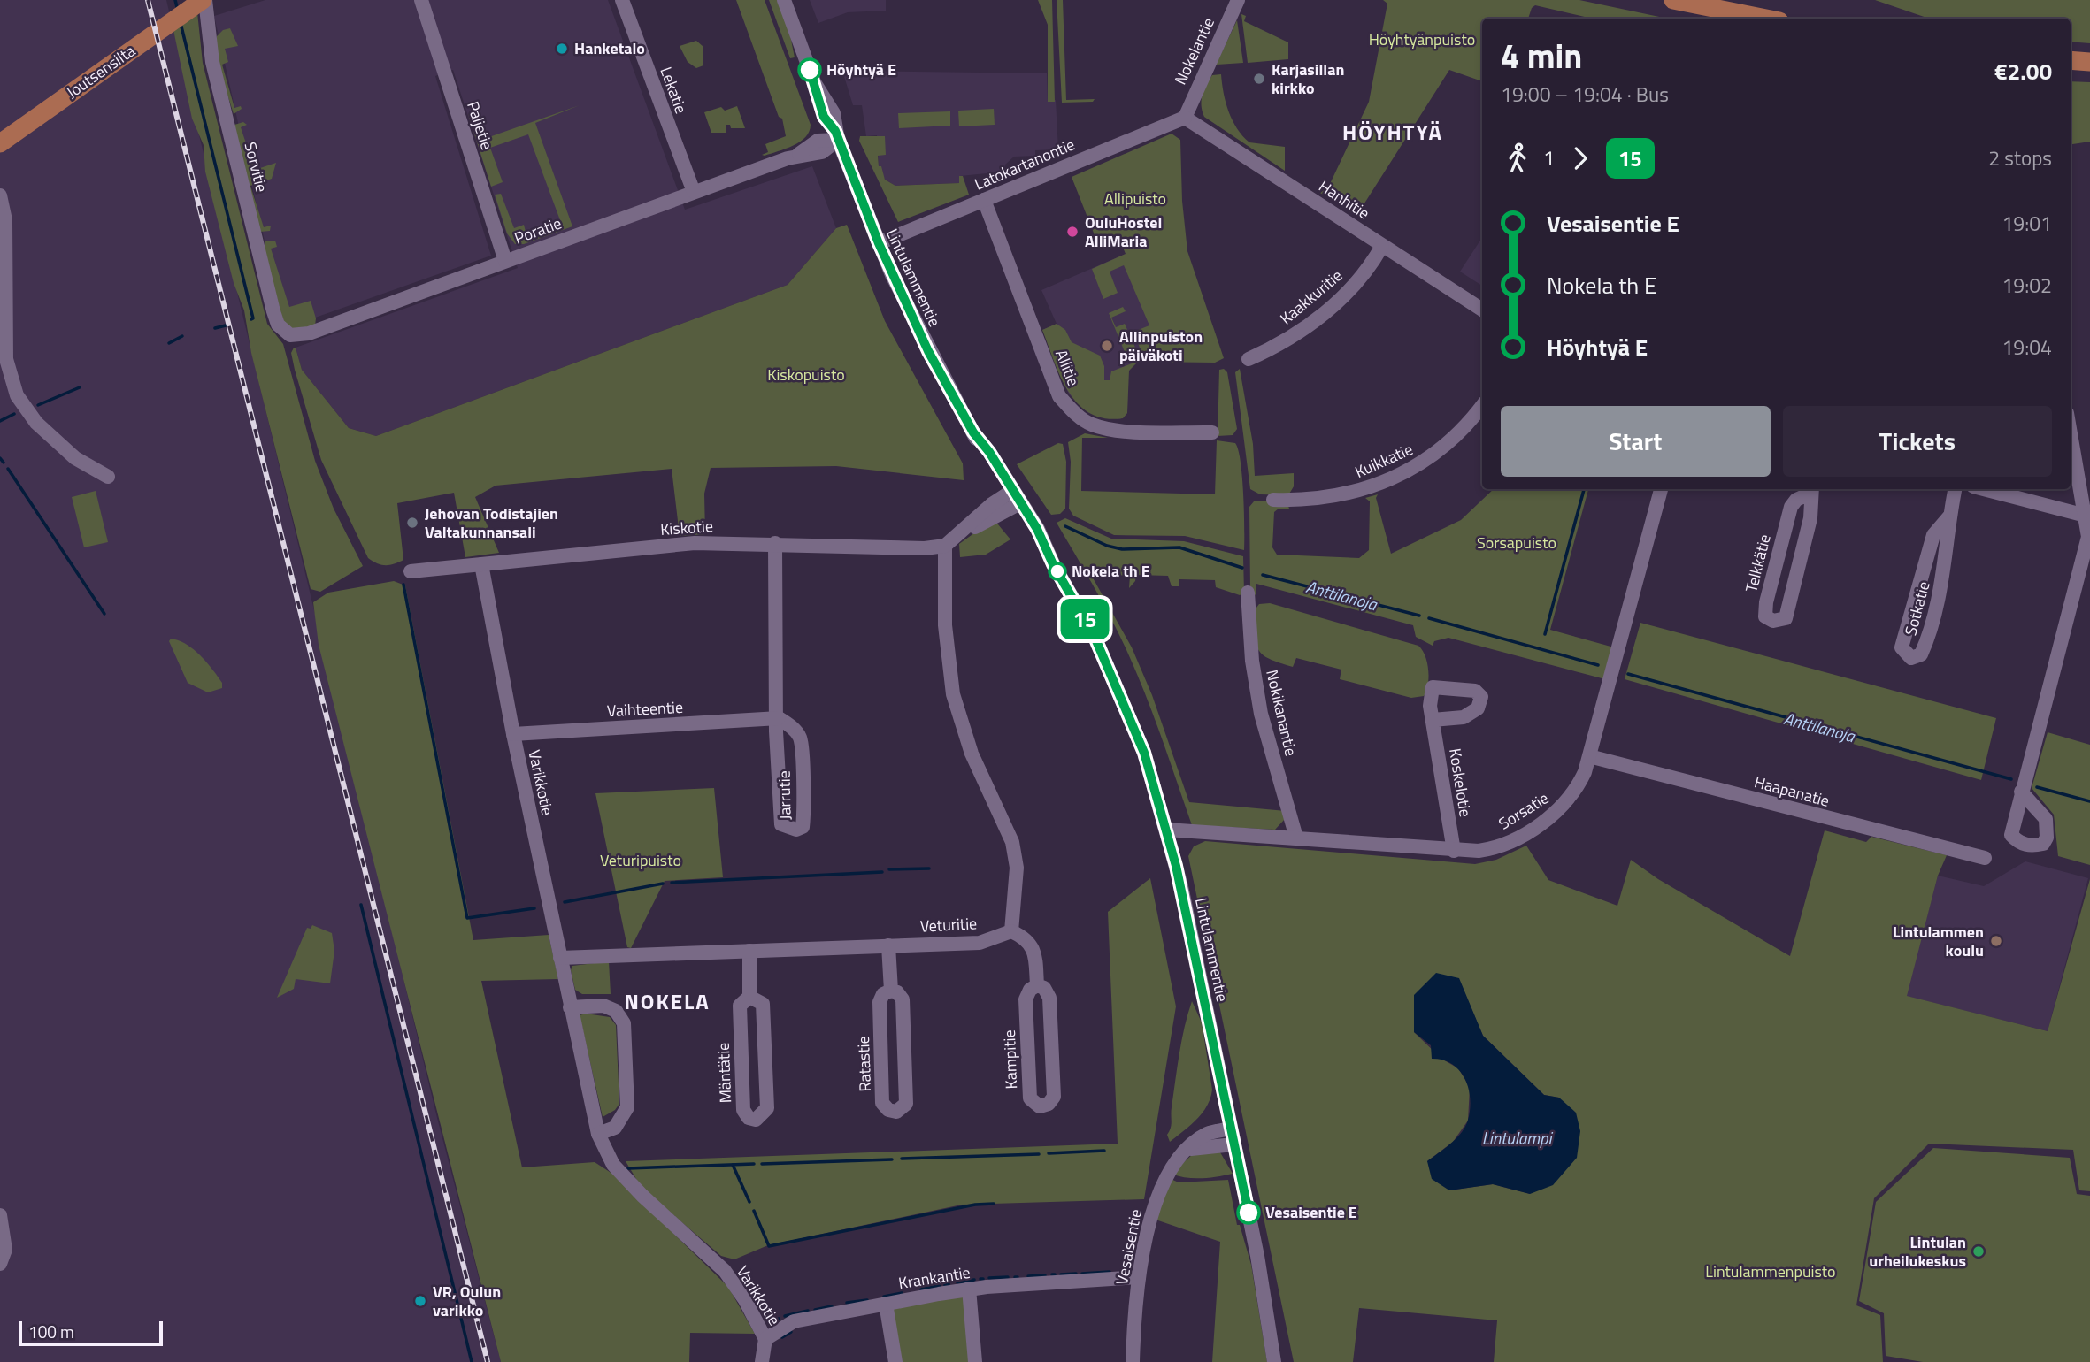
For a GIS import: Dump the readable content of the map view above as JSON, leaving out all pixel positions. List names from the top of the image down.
{
  "streets": {
    "main road": ["Joutsensilta"],
    "street": [
      "Nokelantie",
      "Lekatie",
      "Paljetie",
      "Latokartanontie",
      "Sorvitie",
      "Hanhitie",
      "Poratie",
      "Lintulammentie",
      "Kaakkuritie",
      "Allitie",
      "Kuikkatie",
      "Kiskotie",
      "Telkkätie",
      "Sotkatie",
      "Vaihteentie",
      "Nokikanantie",
      "Varikkotie",
      "Koskelotie",
      "Haapanatie",
      "Jarrutie",
      "Sorsatie",
      "Veturitie",
      "Kampitie",
      "Ratastie",
      "Mäntätie",
      "Vesaisentie",
      "Krankantie"
    ]
  },
  "crossings": [
    ["Nokelantie", "Latokartanontie"],
    ["Nokelantie", "Hanhitie"],
    ["Joutsensilta", "Sorvitie"],
    ["Lekatie", "Poratie"],
    ["Paljetie", "Poratie"],
    ["Latokartanontie", "Hanhitie"],
    ["Latokartanontie", "Lintulammentie"],
    ["Latokartanontie", "Allitie"],
    ["Sorvitie", "Poratie"],
    ["Hanhitie", "Kaakkuritie"],
    ["Poratie", "Lintulammentie"],
    ["Lintulammentie", "Sorsatie"],
    ["Lintulammentie", "Vesaisentie"],
    ["Kiskotie", "Varikkotie"],
    ["Kiskotie", "Jarrutie"],
    ["Vaihteentie", "Varikkotie"],
    ["Vaihteentie", "Jarrutie"],
    ["Nokikanantie", "Sorsatie"],
    ["Varikkotie", "Veturitie"],
    ["Varikkotie", "Krankantie"],
    ["Koskelotie", "Sorsatie"],
    ["Haapanatie", "Sorsatie"],
    ["Veturitie", "Kampitie"],
    ["Veturitie", "Ratastie"],
    ["Veturitie", "Mäntätie"],
    ["Vesaisentie", "Krankantie"]
  ],
  "districts": ["HÖYHTYÄ", "NOKELA"],
  "water": ["Anttilanoja", "Lintulampi"],
  "parks": [
    "Höyhtyänpuisto",
    "Allipuisto",
    "Kiskopuisto",
    "Sorsapuisto",
    "Veturipuisto",
    "Lintulammenpuisto"
  ],
  "places": [
    "Hanketalo",
    "Höyhtyä E",
    "Karjasillan kirkko",
    "OuluHostel AlliMaria",
    "Allinpuiston päiväkoti",
    "Jehovan Todistajien Valtakunnansali",
    "Nokela th E",
    "Lintulammen koulu",
    "Vesaisentie E",
    "Lintulan urheilukeskus",
    "VR, Oulun varikko"
  ],
  "lines": ["bus line 15"],
  "scale_bar": "100 m",
  "page": {
    "on_map": "15",
    "heading": ["4 min", "19:00 – 19:04 · Bus", "€2.00"],
    "legs": ["1", "15", "2 stops"],
    "list": [
      {
        "name": "Vesaisentie E",
        "value": "19:01"
      },
      {
        "name": "Nokela th E",
        "value": "19:02"
      },
      {
        "name": "Höyhtyä E",
        "value": "19:04"
      }
    ],
    "buttons": ["Start", "Tickets"],
    "scale": "100 m"
  }
}
